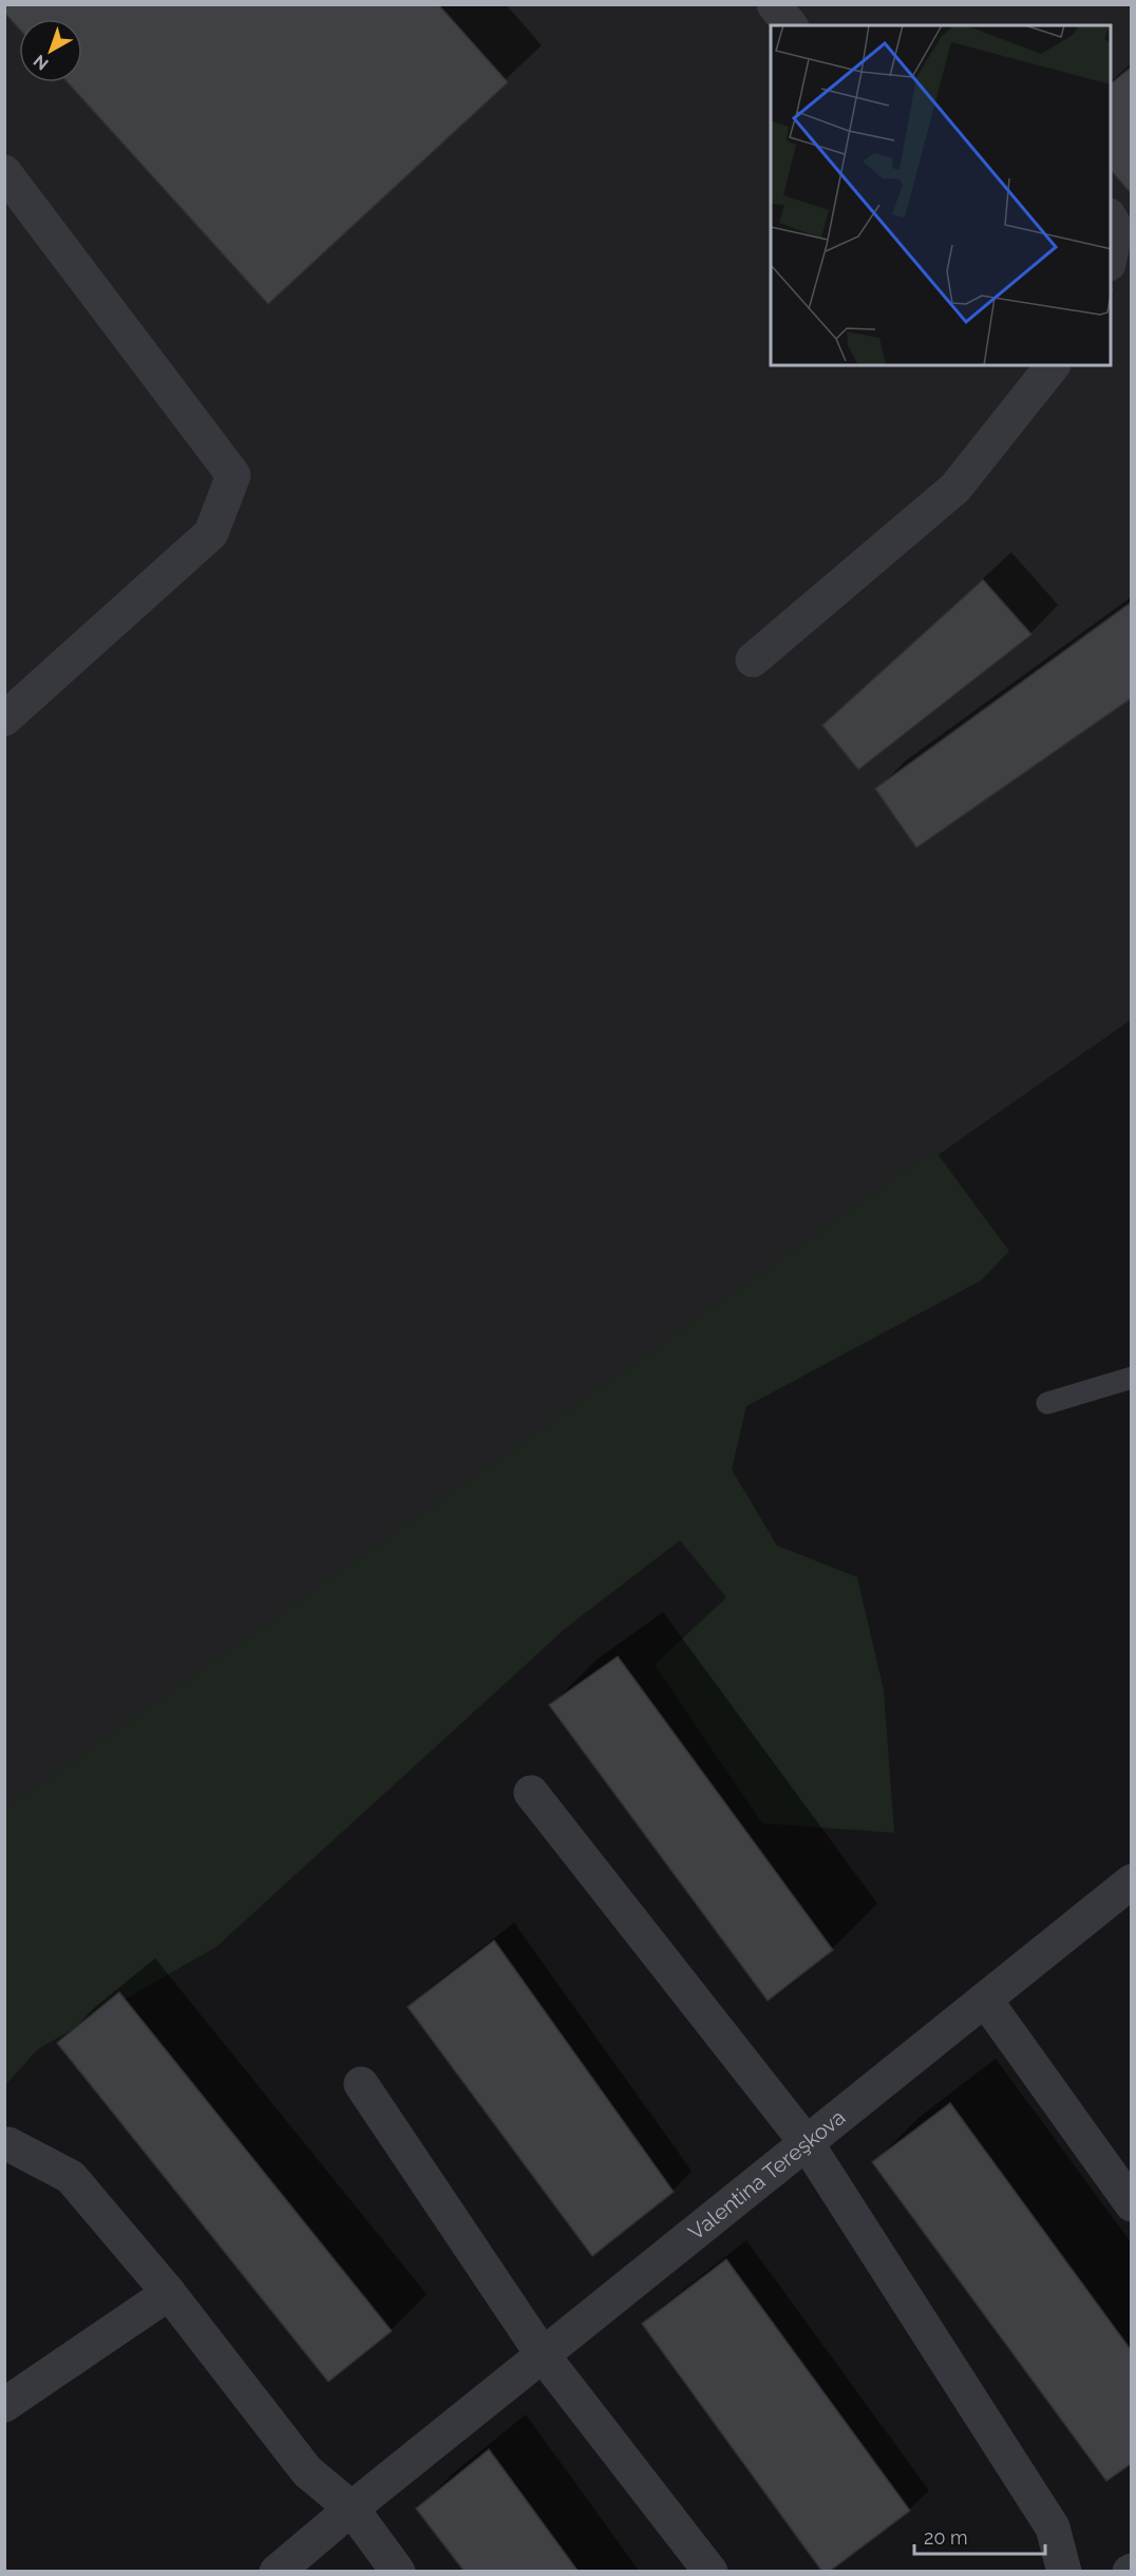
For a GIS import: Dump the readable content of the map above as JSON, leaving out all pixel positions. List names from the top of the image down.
{
  "streets": {
    "street": ["Valentina Tereşkova"]
  },
  "scale_bar": "20 m",
  "north": "bottom left"
}
